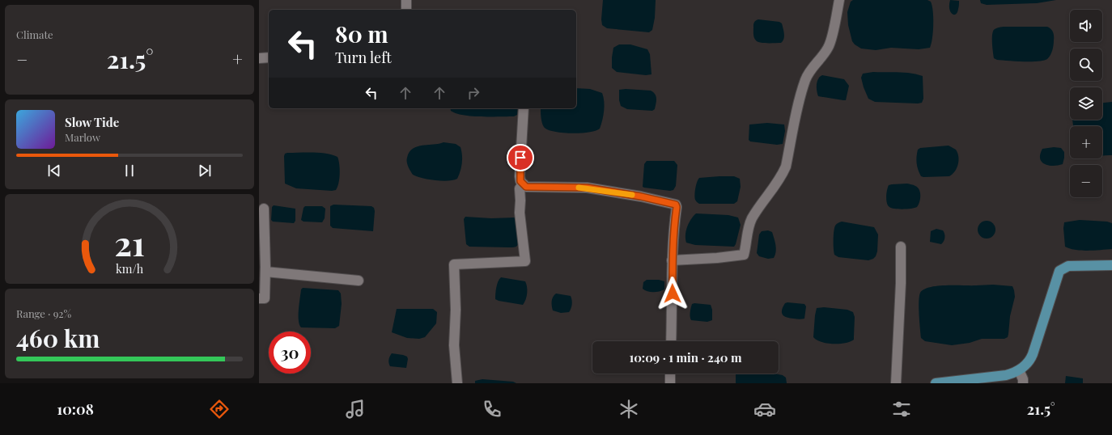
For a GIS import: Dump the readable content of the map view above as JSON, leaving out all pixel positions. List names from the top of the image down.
{
  "page": {
    "tile": [
      "Climate",
      ["Range · 92%", "460 km"]
    ],
    "map_buttons": ["+", "−"],
    "turn": ["80 m", "Turn left"],
    "heat": ["−", "21.5°", "+"],
    "song": ["Slow Tide", "Marlow"],
    "limit": "30",
    "trip": "10:09 · 1 min · 240 m",
    "tabs": ["10:08", "21.5°"],
    "gauge": ["21", "km/h"]
  }
}
